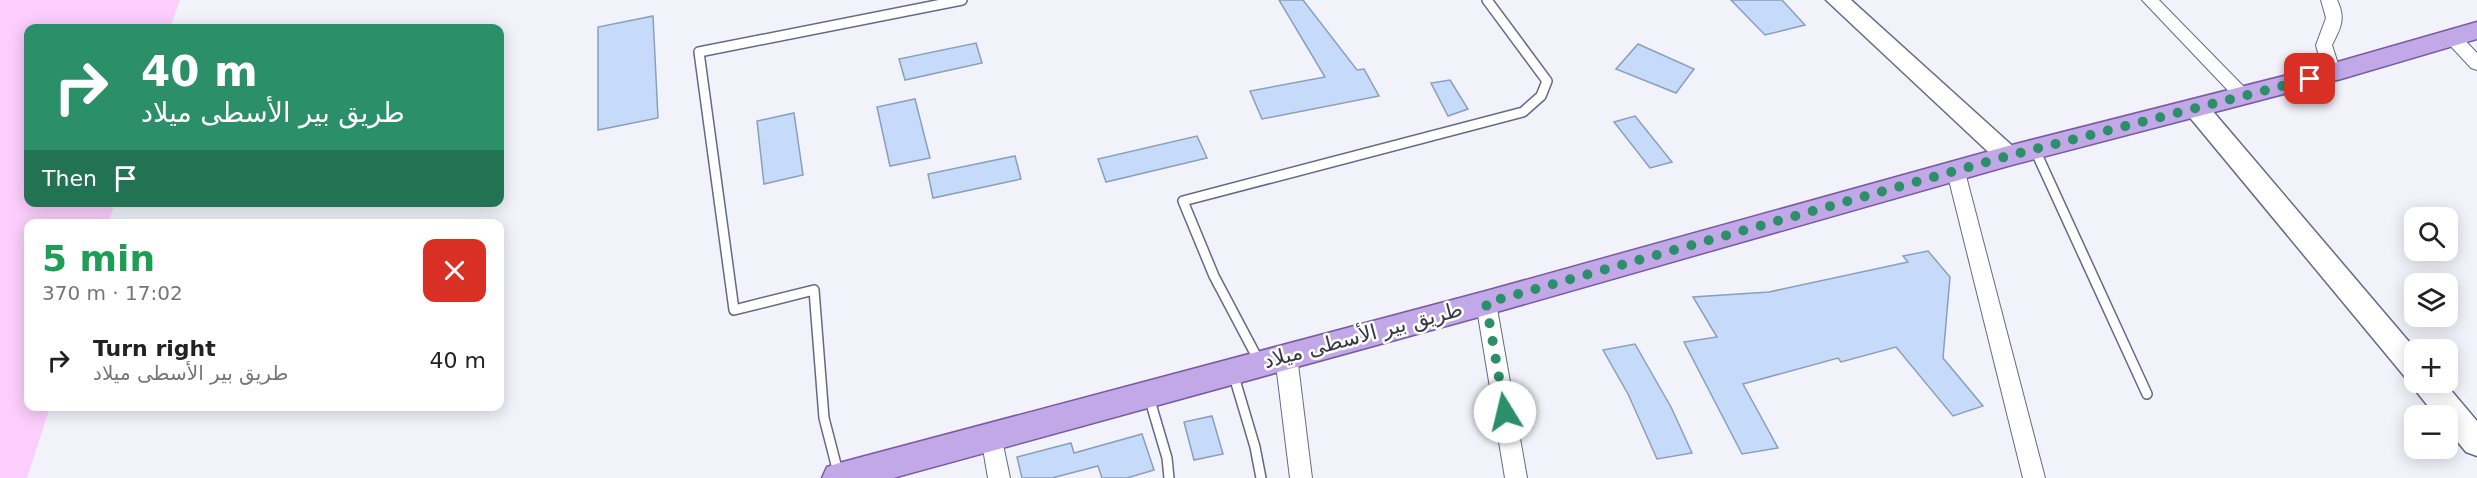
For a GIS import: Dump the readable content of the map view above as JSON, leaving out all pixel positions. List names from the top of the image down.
{
  "streets": {
    "main road": ["طريق بير الأسطى ميلاد"]
  },
  "page": {
    "turn": ["40 m", "طريق بير الأسطى ميلاد"],
    "then": "Then",
    "map_buttons": ["+", "−"],
    "heading": ["5 min", "370 m · 17:02"],
    "list": [
      {
        "name": "Turn right",
        "note": "طريق بير الأسطى ميلاد",
        "value": "40 m"
      }
    ]
  }
}
